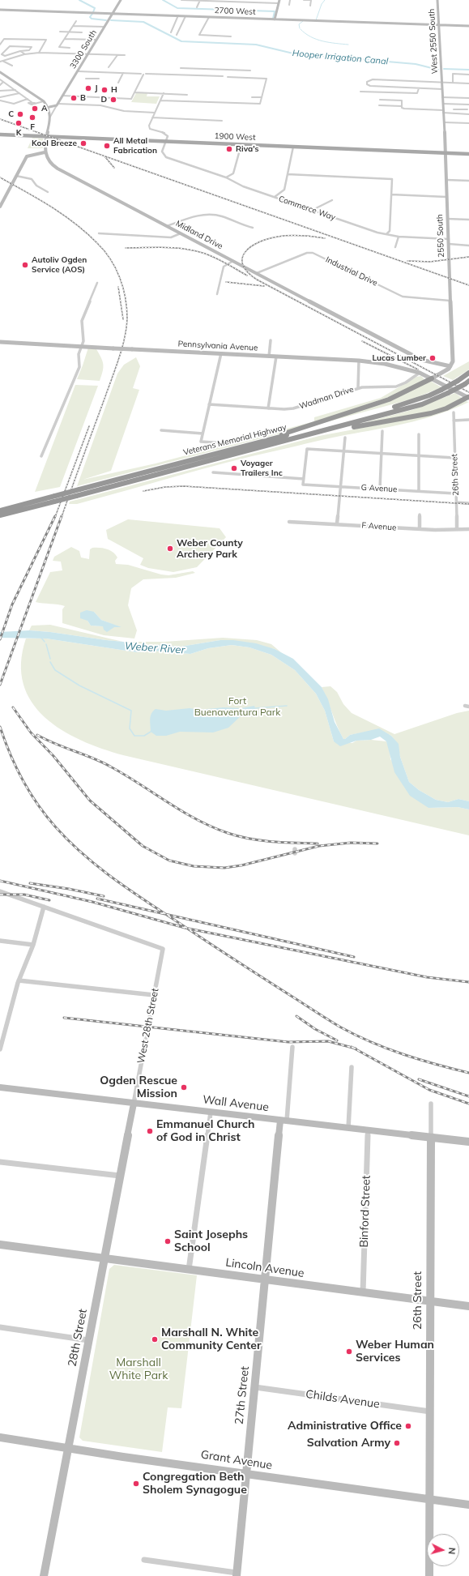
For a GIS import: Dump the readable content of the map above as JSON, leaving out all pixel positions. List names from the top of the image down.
{
  "streets": {
    "highway": ["Veterans Memorial Highway"],
    "main road": ["1900 West"],
    "street": [
      "2700 West",
      "West 2550 South",
      "3300 South",
      "Commerce Way",
      "Midland Drive",
      "2550 South",
      "Industrial Drive",
      "Pennsylvania Avenue",
      "Wadman Drive",
      "26th Street",
      "G Avenue",
      "F Avenue",
      "West 28th Street",
      "Wall Avenue",
      "Binford Street",
      "Lincoln Avenue",
      "28th Street",
      "27th Street",
      "Childs Avenue",
      "Grant Avenue"
    ]
  },
  "crossings": [
    ["2700 West", "West 2550 South"],
    ["2700 West", "3300 South"],
    ["West 2550 South", "2550 South"],
    ["1900 West", "Commerce Way"],
    ["1900 West", "2550 South"],
    ["Commerce Way", "2550 South"],
    ["Midland Drive", "2550 South"],
    ["Midland Drive", "Industrial Drive"],
    ["2550 South", "Industrial Drive"],
    ["Pennsylvania Avenue", "Wadman Drive"],
    ["26th Street", "G Avenue"],
    ["26th Street", "F Avenue"],
    ["26th Street", "Wall Avenue"],
    ["26th Street", "Lincoln Avenue"],
    ["26th Street", "Childs Avenue"],
    ["26th Street", "Grant Avenue"],
    ["West 28th Street", "Wall Avenue"],
    ["West 28th Street", "28th Street"],
    ["Wall Avenue", "Binford Street"],
    ["Wall Avenue", "28th Street"],
    ["Wall Avenue", "27th Street"],
    ["Binford Street", "Lincoln Avenue"],
    ["Lincoln Avenue", "28th Street"],
    ["Lincoln Avenue", "27th Street"],
    ["28th Street", "Grant Avenue"],
    ["27th Street", "Childs Avenue"],
    ["27th Street", "Grant Avenue"]
  ],
  "water": ["Hooper Irrigation Canal", "Weber River"],
  "parks": ["Fort Buenaventura Park", "Marshall White Park"],
  "places": [
    "J",
    "H",
    "B",
    "D",
    "A",
    "C",
    "F",
    "K",
    "Kool Breeze",
    "All Metal Fabrication",
    "Riva's",
    "Autoliv Ogden Service (AOS)",
    "Lucas Lumber",
    "Voyager Trailers Inc",
    "Weber County Archery Park",
    "Ogden Rescue Mission",
    "Emmanuel Church of God in Christ",
    "Saint Josephs School",
    "Marshall N. White Community Center",
    "Weber Human Services",
    "Administrative Office",
    "Salvation Army",
    "Congregation Beth Sholem Synagogue"
  ],
  "north": "right"
}
